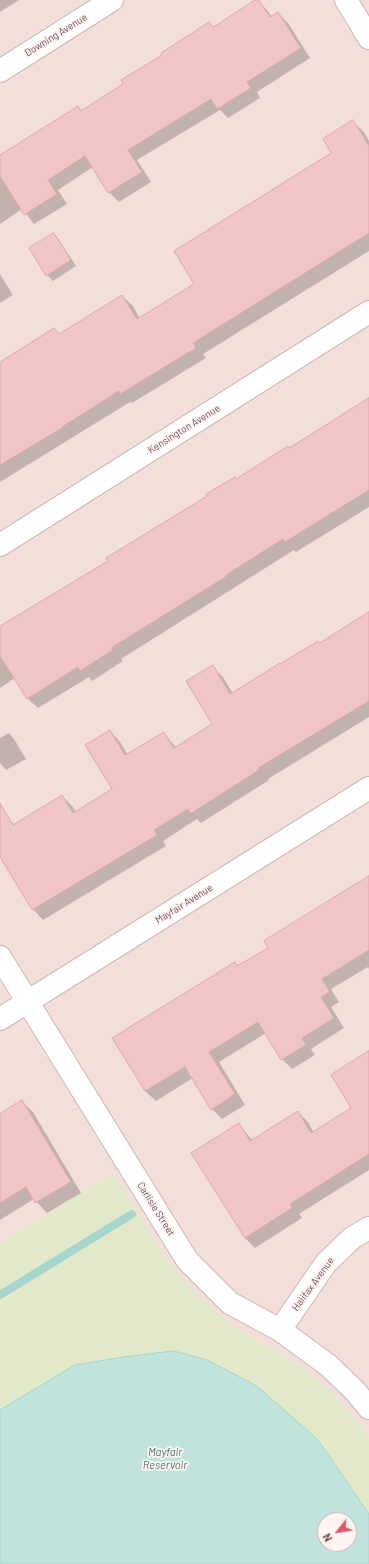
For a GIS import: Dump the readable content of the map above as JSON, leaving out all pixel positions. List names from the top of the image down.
{
  "streets": {
    "street": [
      "Downing Avenue",
      "Kensington Avenue",
      "Mayfair Avenue",
      "Carlisle Street",
      "Halifax Avenue"
    ]
  },
  "crossings": [
    ["Mayfair Avenue", "Carlisle Street"],
    ["Carlisle Street", "Halifax Avenue"]
  ],
  "water": ["Mayfair Reservoir"],
  "north": "bottom left"
}
